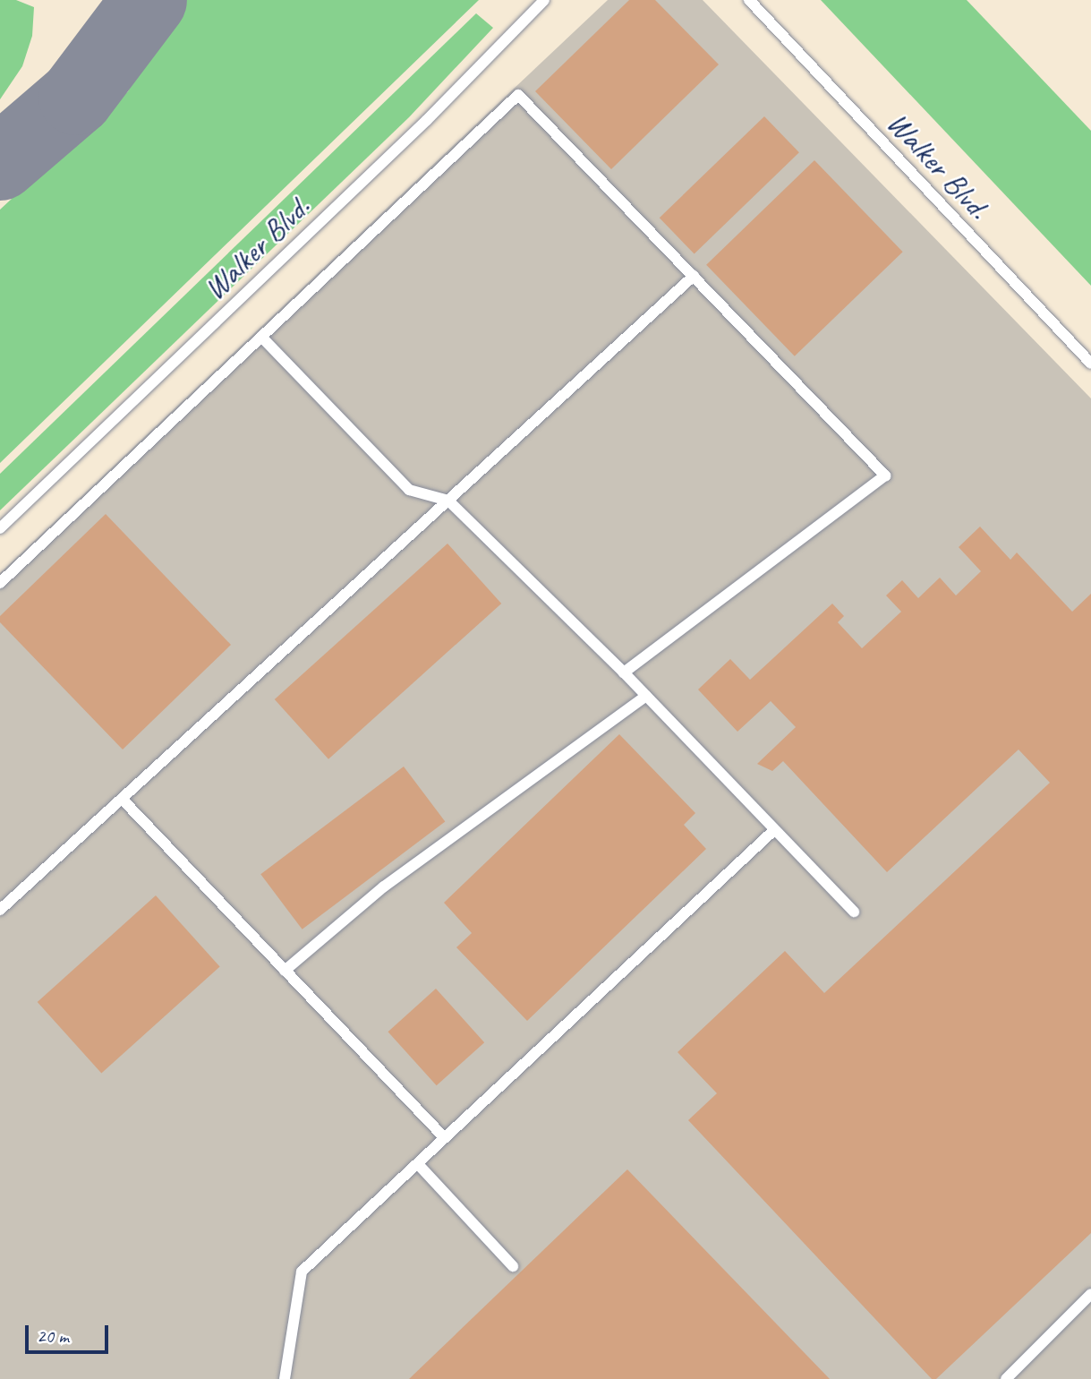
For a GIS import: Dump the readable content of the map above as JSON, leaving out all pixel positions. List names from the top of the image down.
{
  "streets": {
    "lane": ["Walker Blvd."]
  },
  "scale_bar": "20 m"
}
